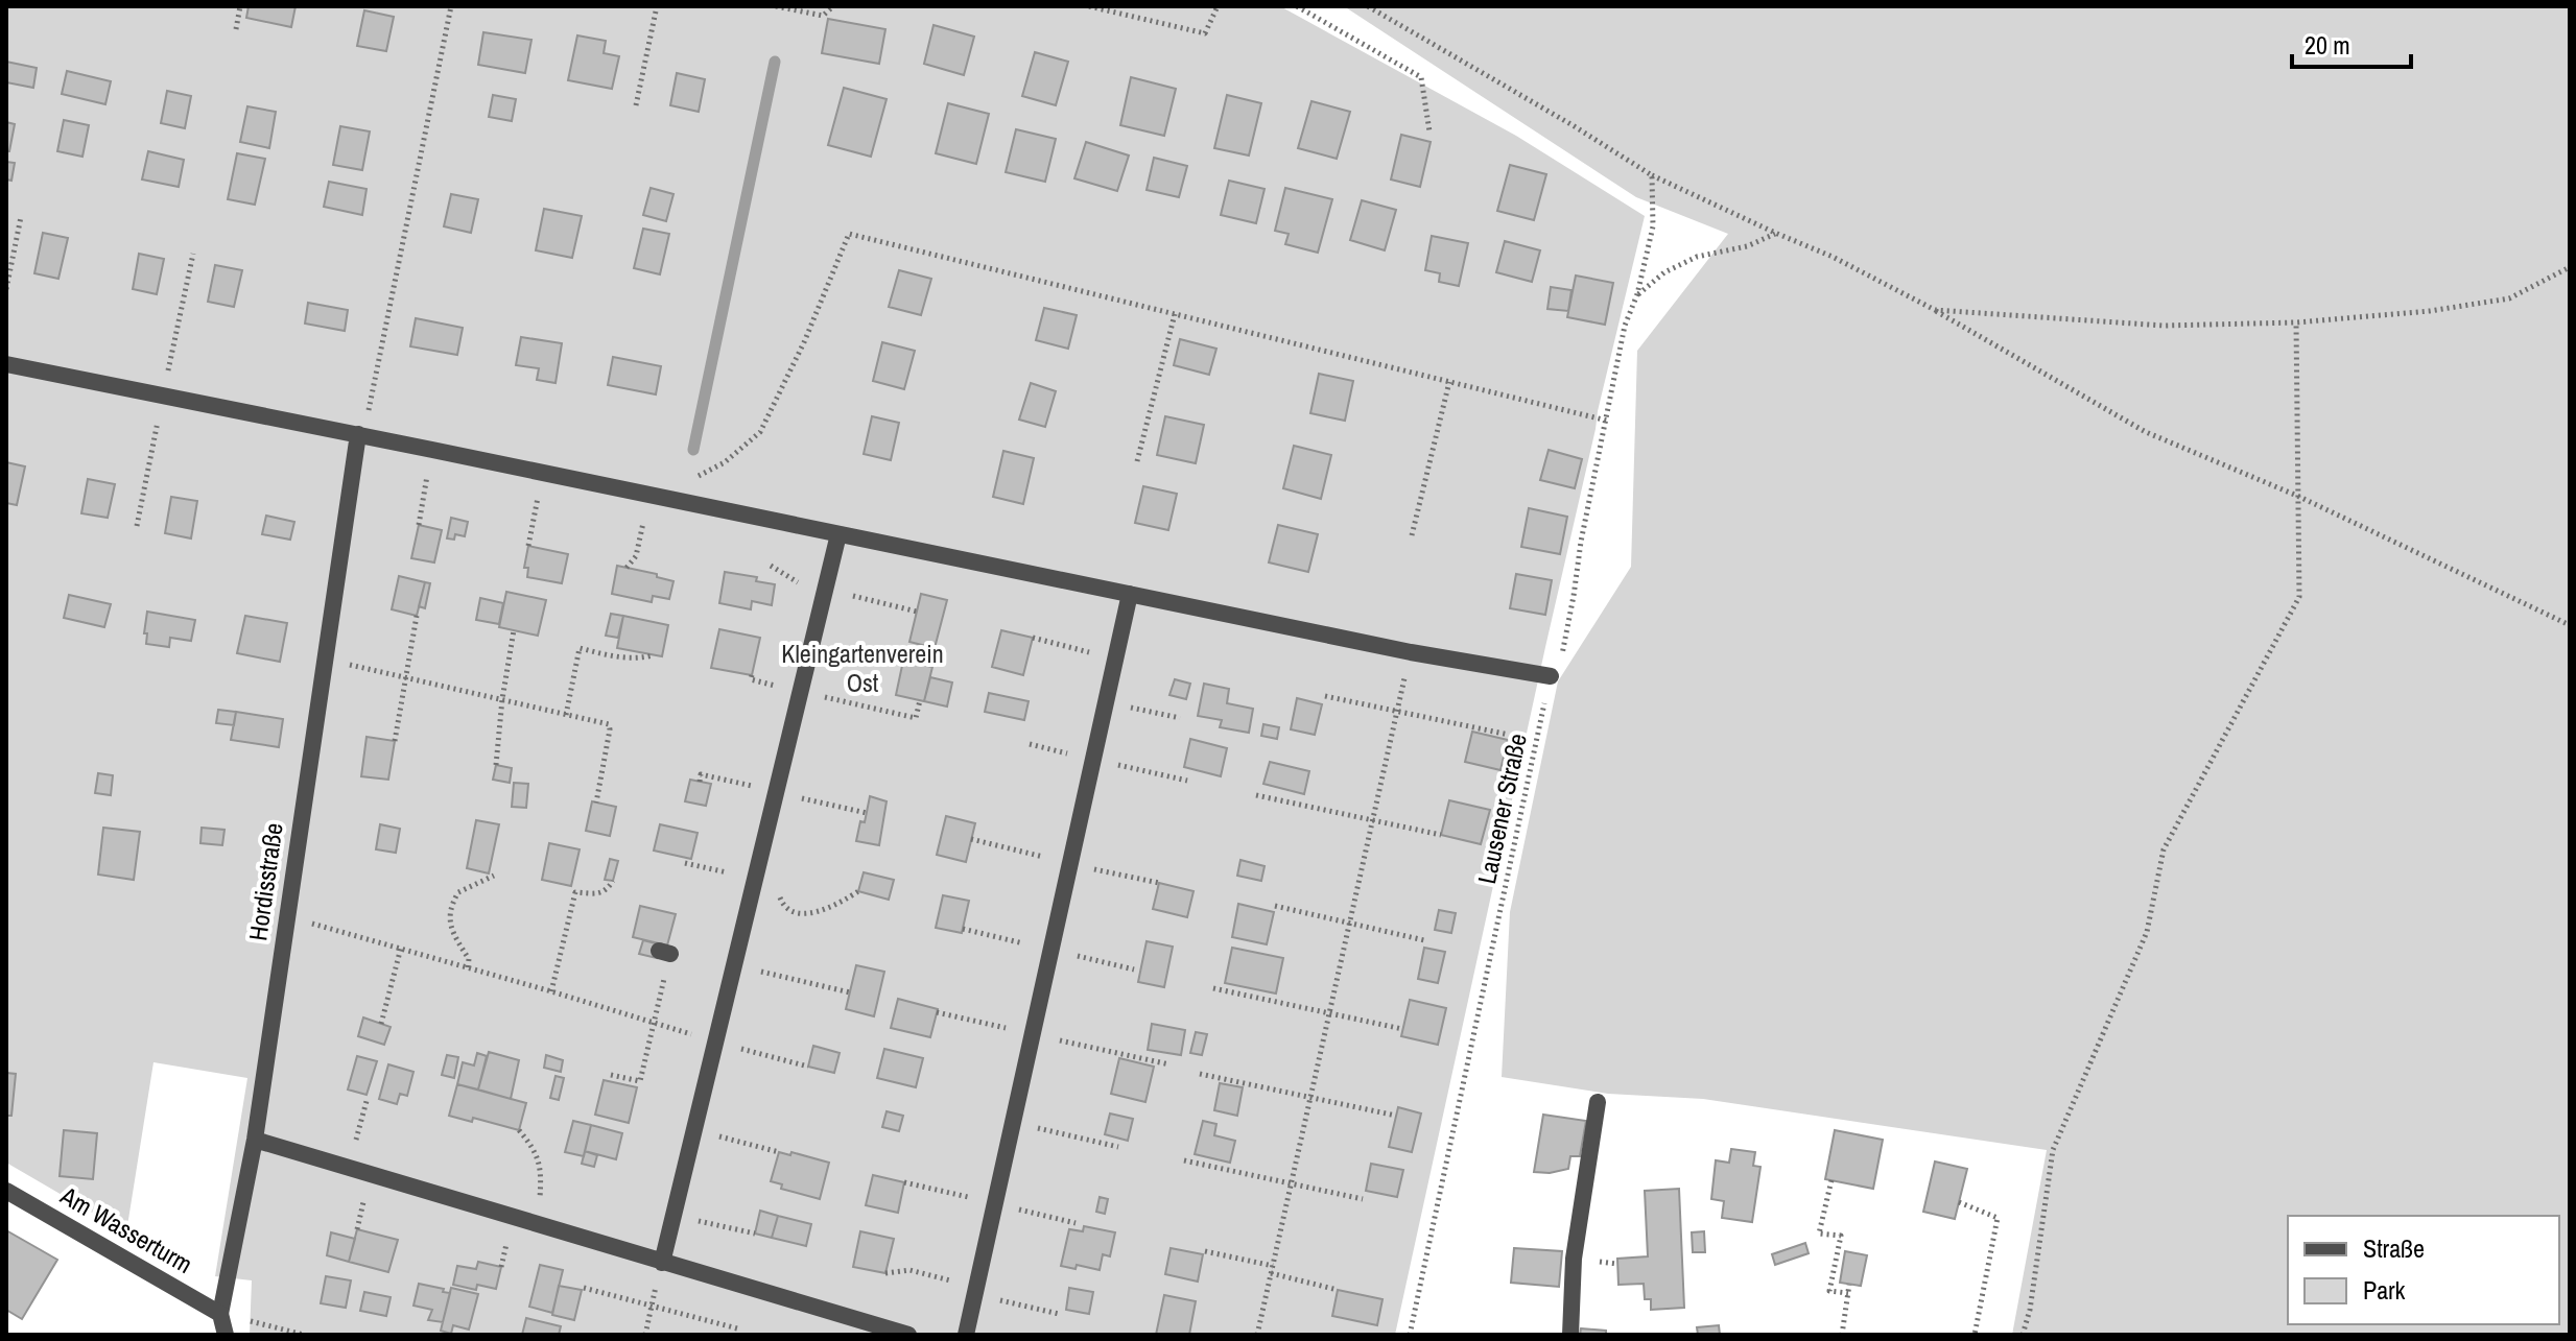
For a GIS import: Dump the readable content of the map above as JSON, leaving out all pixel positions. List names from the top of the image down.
{
  "streets": {
    "street": ["Hordisstraße", "Am Wasserturm"],
    "path": ["Lausener Straße"]
  },
  "crossings": [
    ["Hordisstraße", "Am Wasserturm"]
  ],
  "parks": ["Kleingartenverein Ost"],
  "legend": ["Straße", "Park"],
  "scale_bar": "20 m"
}
